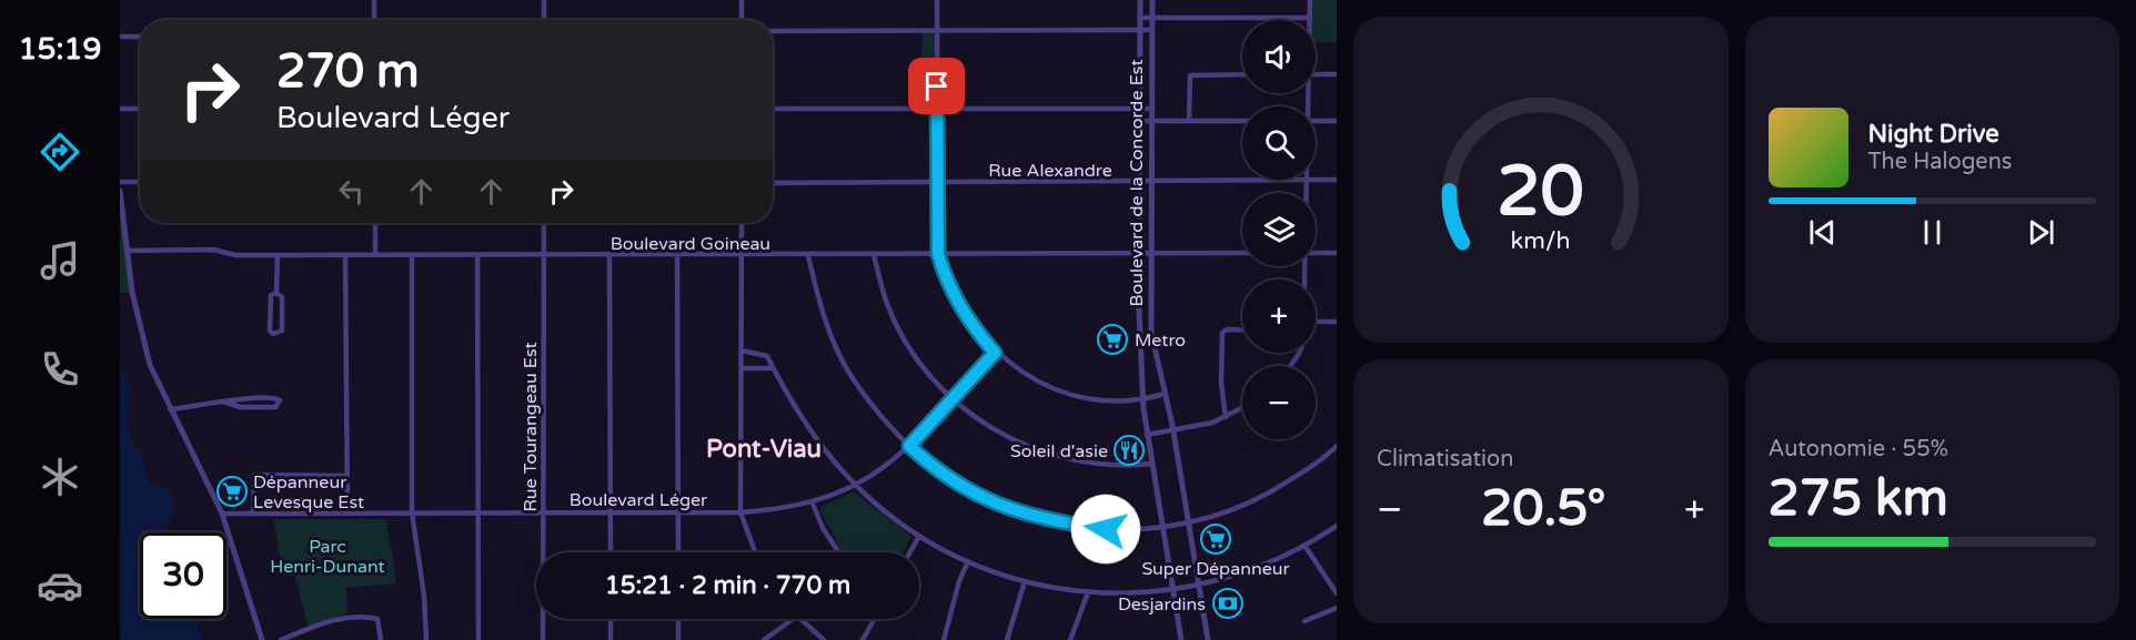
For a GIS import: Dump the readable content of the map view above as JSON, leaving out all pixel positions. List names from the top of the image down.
{
  "streets": {
    "street": [
      "Rue Alexandre",
      "Boulevard de la Concorde Est",
      "Boulevard Goineau",
      "Rue Tourangeau Est",
      "Boulevard Léger"
    ]
  },
  "crossings": [
    ["Rue Alexandre", "Boulevard de la Concorde Est"],
    ["Boulevard de la Concorde Est", "Boulevard Goineau"],
    ["Boulevard Goineau", "Rue Tourangeau Est"],
    ["Rue Tourangeau Est", "Boulevard Léger"]
  ],
  "districts": ["Pont-Viau"],
  "parks": ["Parc Henri-Dunant"],
  "places": {
    "supermarket": ["Metro", "Dépanneur Levesque Est", "Super Dépanneur"],
    "restaurant": ["Soleil d'asie"],
    "bank": ["Desjardins"]
  },
  "page": {
    "tabs": "15:19",
    "map_buttons": ["+", "−"],
    "turn": ["270 m", "Boulevard Léger"],
    "song": ["Night Drive", "The Halogens"],
    "tile": [
      "Climatisation",
      ["Autonomie · 55%", "275 km"]
    ],
    "heat": ["−", "20.5°", "+"],
    "limit": "30",
    "trip": "15:21 · 2 min · 770 m",
    "gauge": ["20", "km/h"]
  }
}
